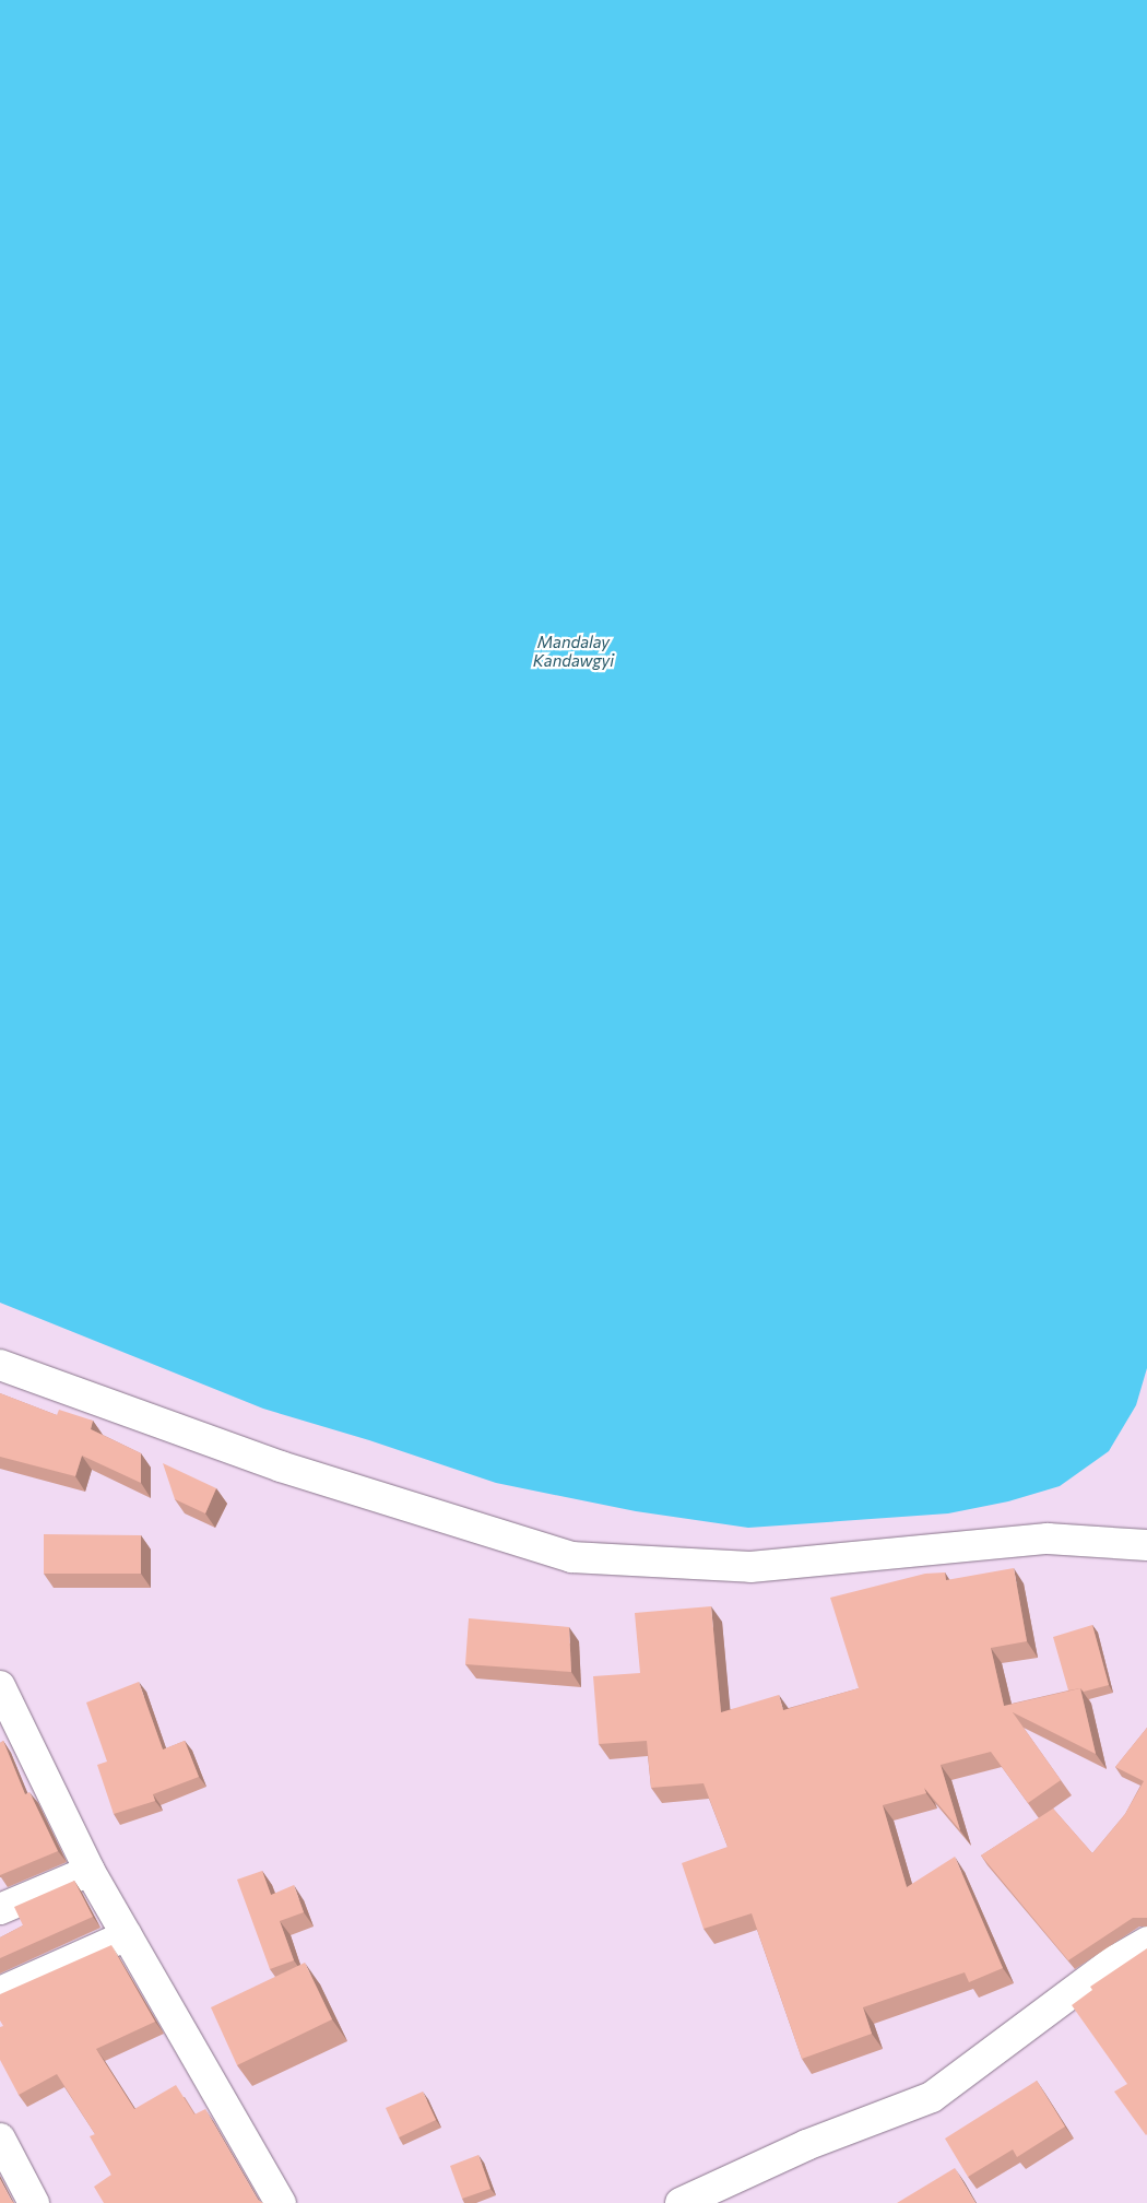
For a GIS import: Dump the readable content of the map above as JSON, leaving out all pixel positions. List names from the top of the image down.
{
  "water": ["Mandalay Kandawgyi"]
}
